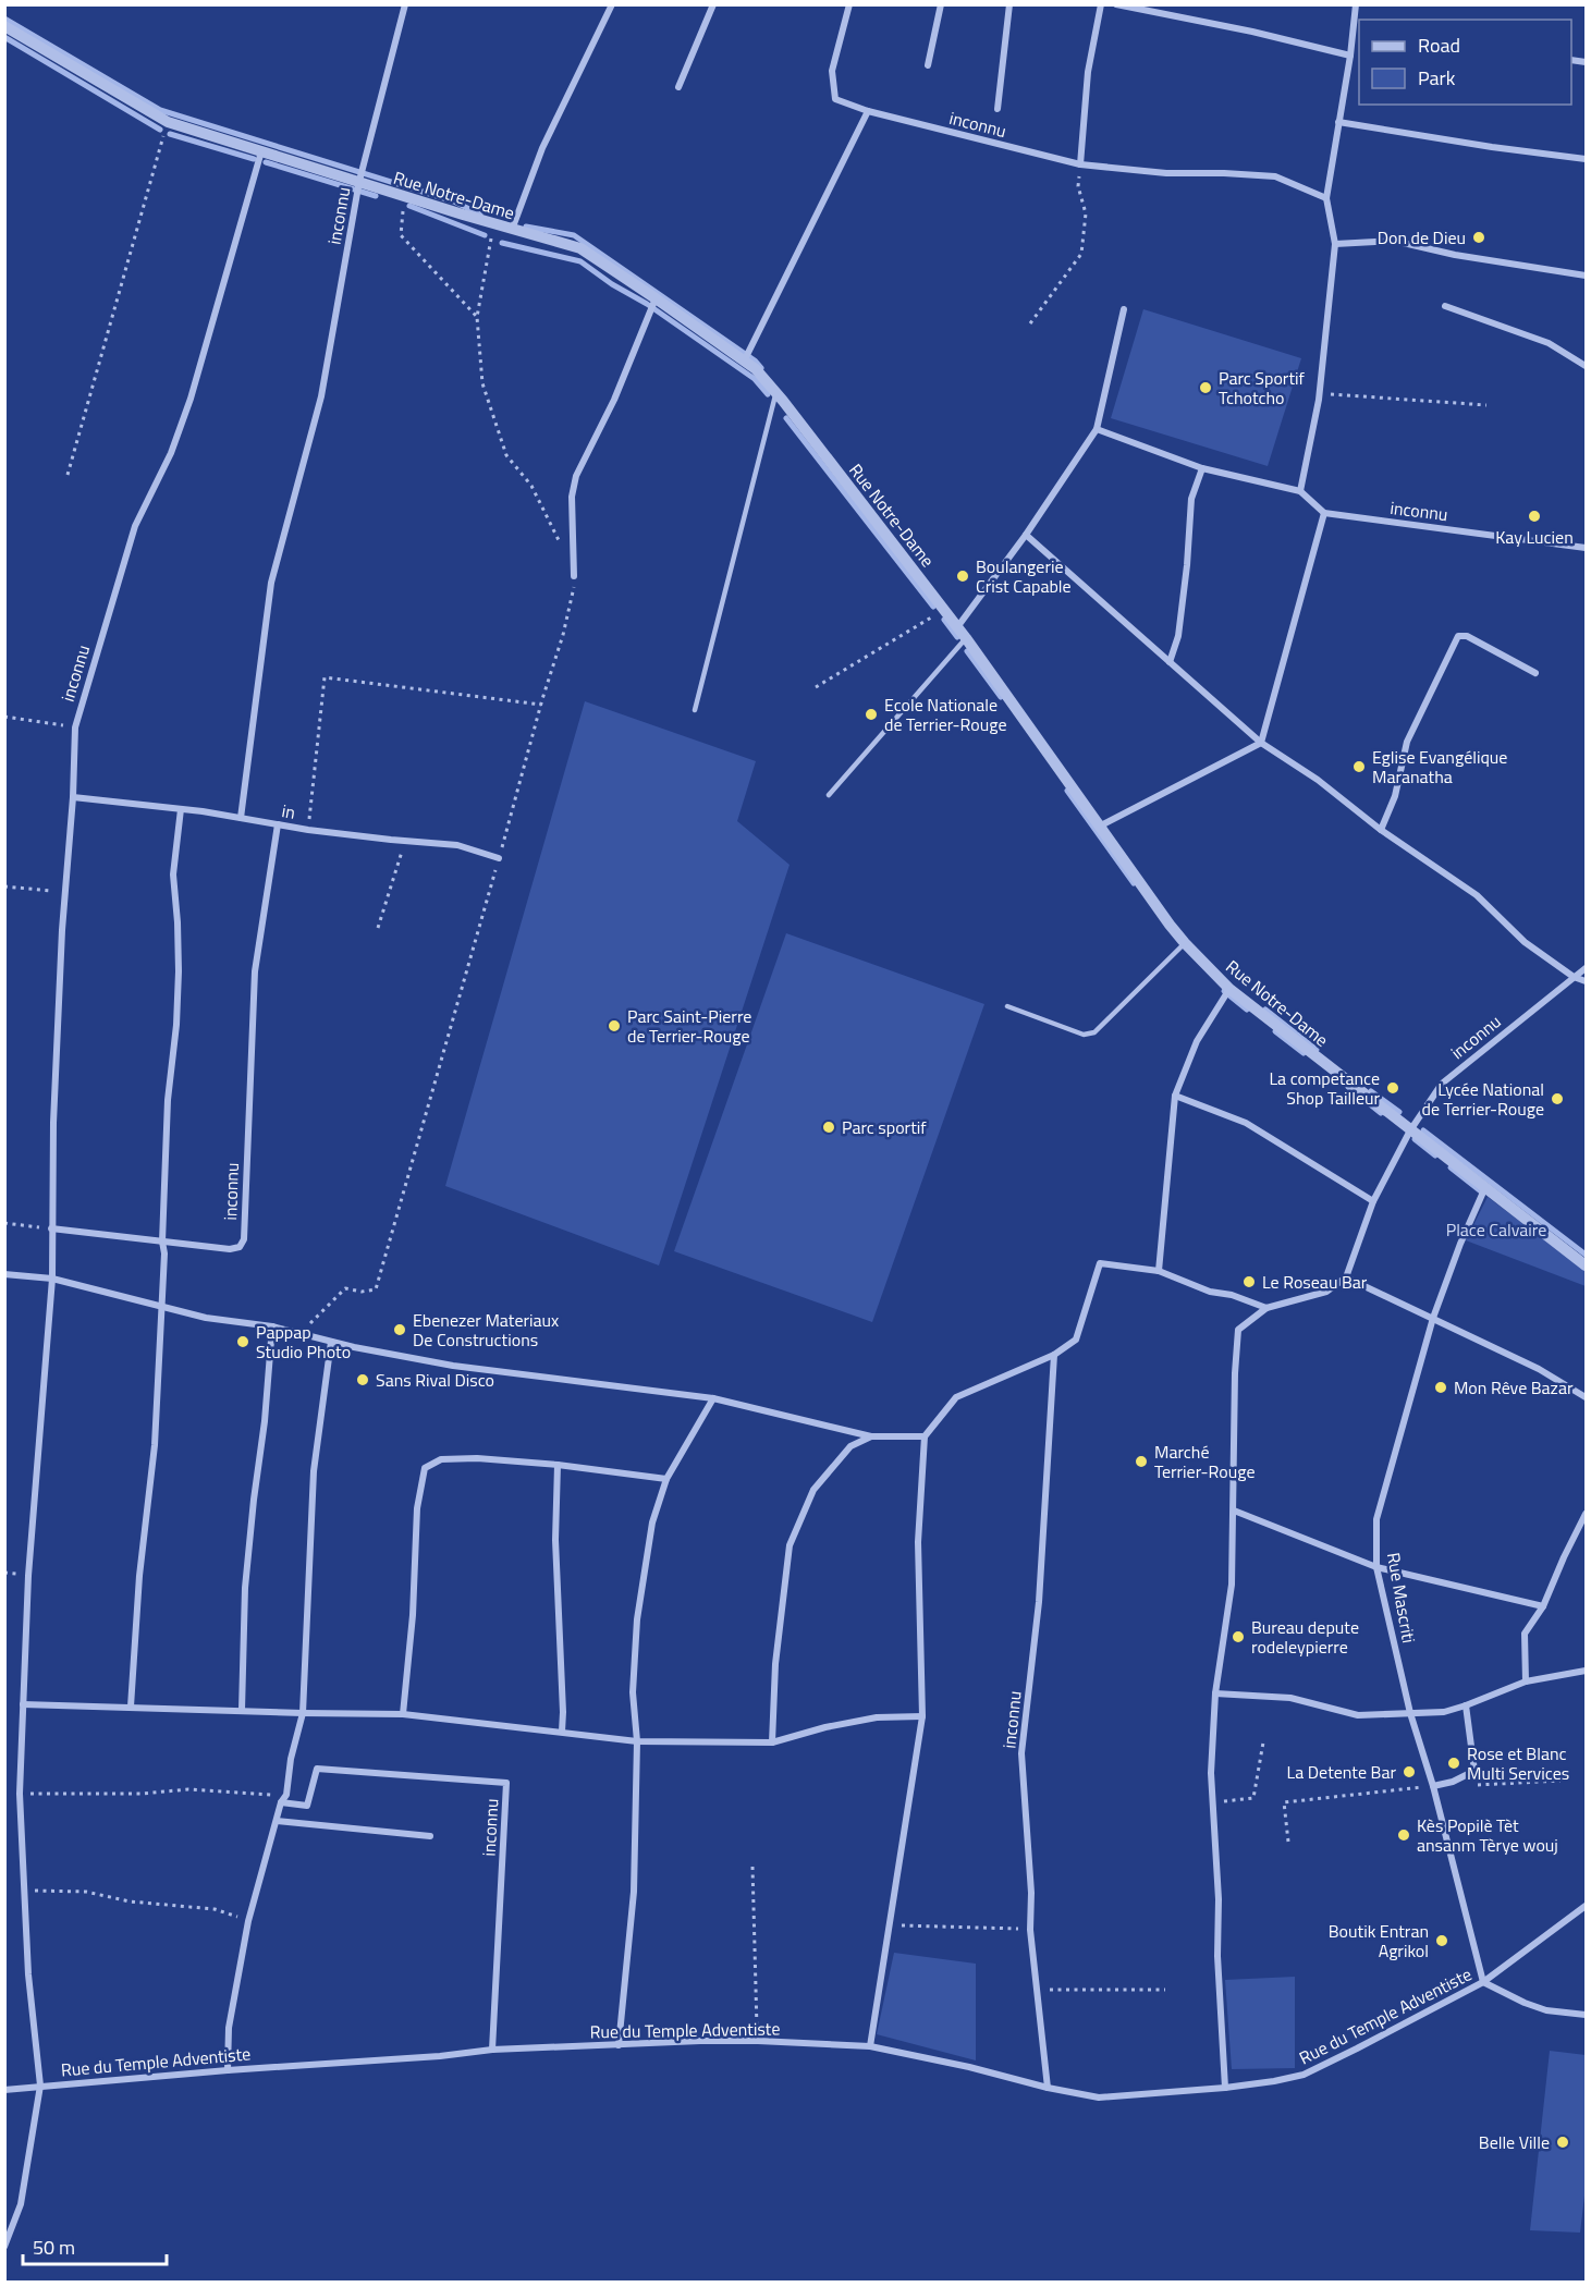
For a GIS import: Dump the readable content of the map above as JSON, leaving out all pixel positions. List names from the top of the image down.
{
  "streets": {
    "street": [
      "inconnu",
      "Rue Notre-Dame",
      "in",
      "Rue Mascriti",
      "Rue du Temple Adventiste"
    ]
  },
  "crossings": [
    ["inconnu", "Rue Notre-Dame"],
    ["inconnu", "in"],
    ["inconnu", "Rue du Temple Adventiste"],
    ["Rue Notre-Dame", "Rue Mascriti"],
    ["Rue Mascriti", "Rue du Temple Adventiste"]
  ],
  "parks": ["Place Calvaire"],
  "places": [
    "Don de Dieu",
    "Parc Sportif Tchotcho",
    "Kay Lucien",
    "Boulangerie Crist Capable",
    "Ecole Nationale de Terrier-Rouge",
    "Eglise Evangélique Maranatha",
    "Parc Saint-Pierre de Terrier-Rouge",
    "La competance Shop Tailleur",
    "Lycée National de Terrier-Rouge",
    "Parc sportif",
    "Le Roseau Bar",
    "Ebenezer Materiaux De Constructions",
    "Pappap Studio Photo",
    "Sans Rival Disco",
    "Mon Rêve Bazar",
    "Marché Terrier-Rouge",
    "Bureau depute rodeleypierre",
    "Rose et Blanc Multi Services",
    "La Detente Bar",
    "Kès Popilè Tèt ansanm Tèrye wouj",
    "Boutik Entran Agrikol",
    "Belle Ville"
  ],
  "legend": ["Road", "Park"],
  "scale_bar": "50 m"
}
